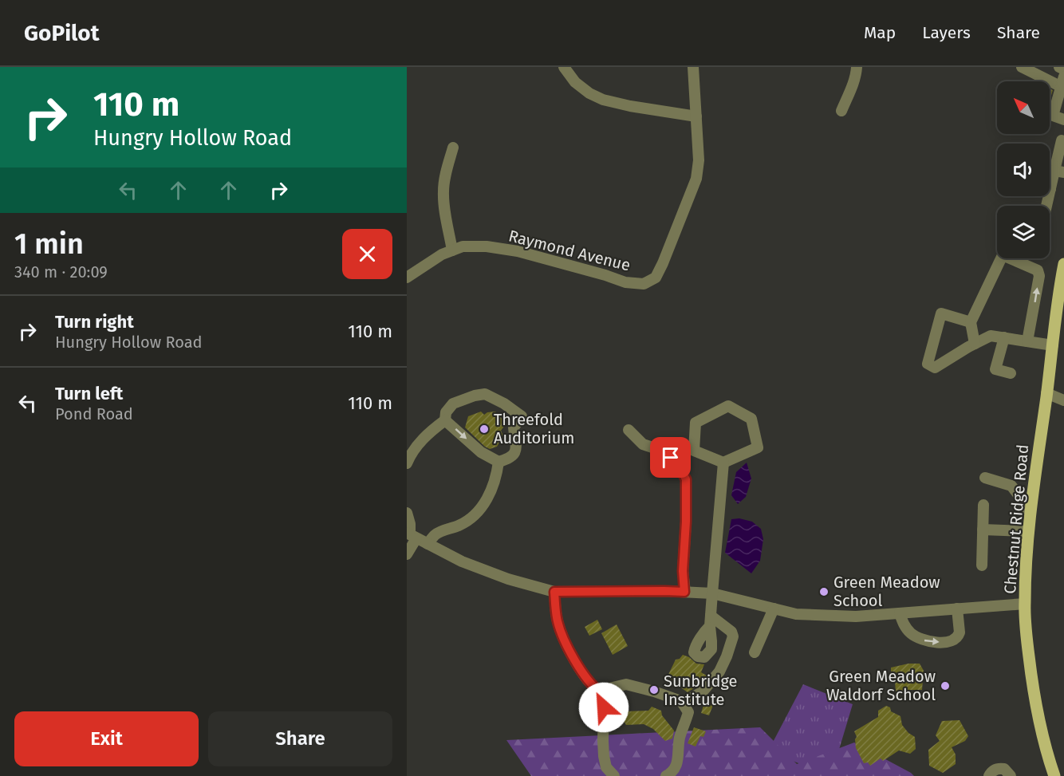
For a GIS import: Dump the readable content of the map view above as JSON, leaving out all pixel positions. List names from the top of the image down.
{
  "streets": {
    "main road": ["Chestnut Ridge Road"],
    "street": ["Raymond Avenue"]
  },
  "places": [
    "Threefold Auditorium",
    "Green Meadow School",
    "Green Meadow Waldorf School",
    "Sunbridge Institute"
  ],
  "north": "top left",
  "page": {
    "header": "GoPilot",
    "nav": ["Map", "Layers", "Share"],
    "turn": ["110 m", "Hungry Hollow Road"],
    "heading": ["1 min", "340 m · 20:09"],
    "list": [
      {
        "name": "Turn right",
        "note": "Hungry Hollow Road",
        "value": "110 m"
      },
      {
        "name": "Turn left",
        "note": "Pond Road",
        "value": "110 m"
      }
    ],
    "buttons": ["Exit", "Share"]
  }
}
